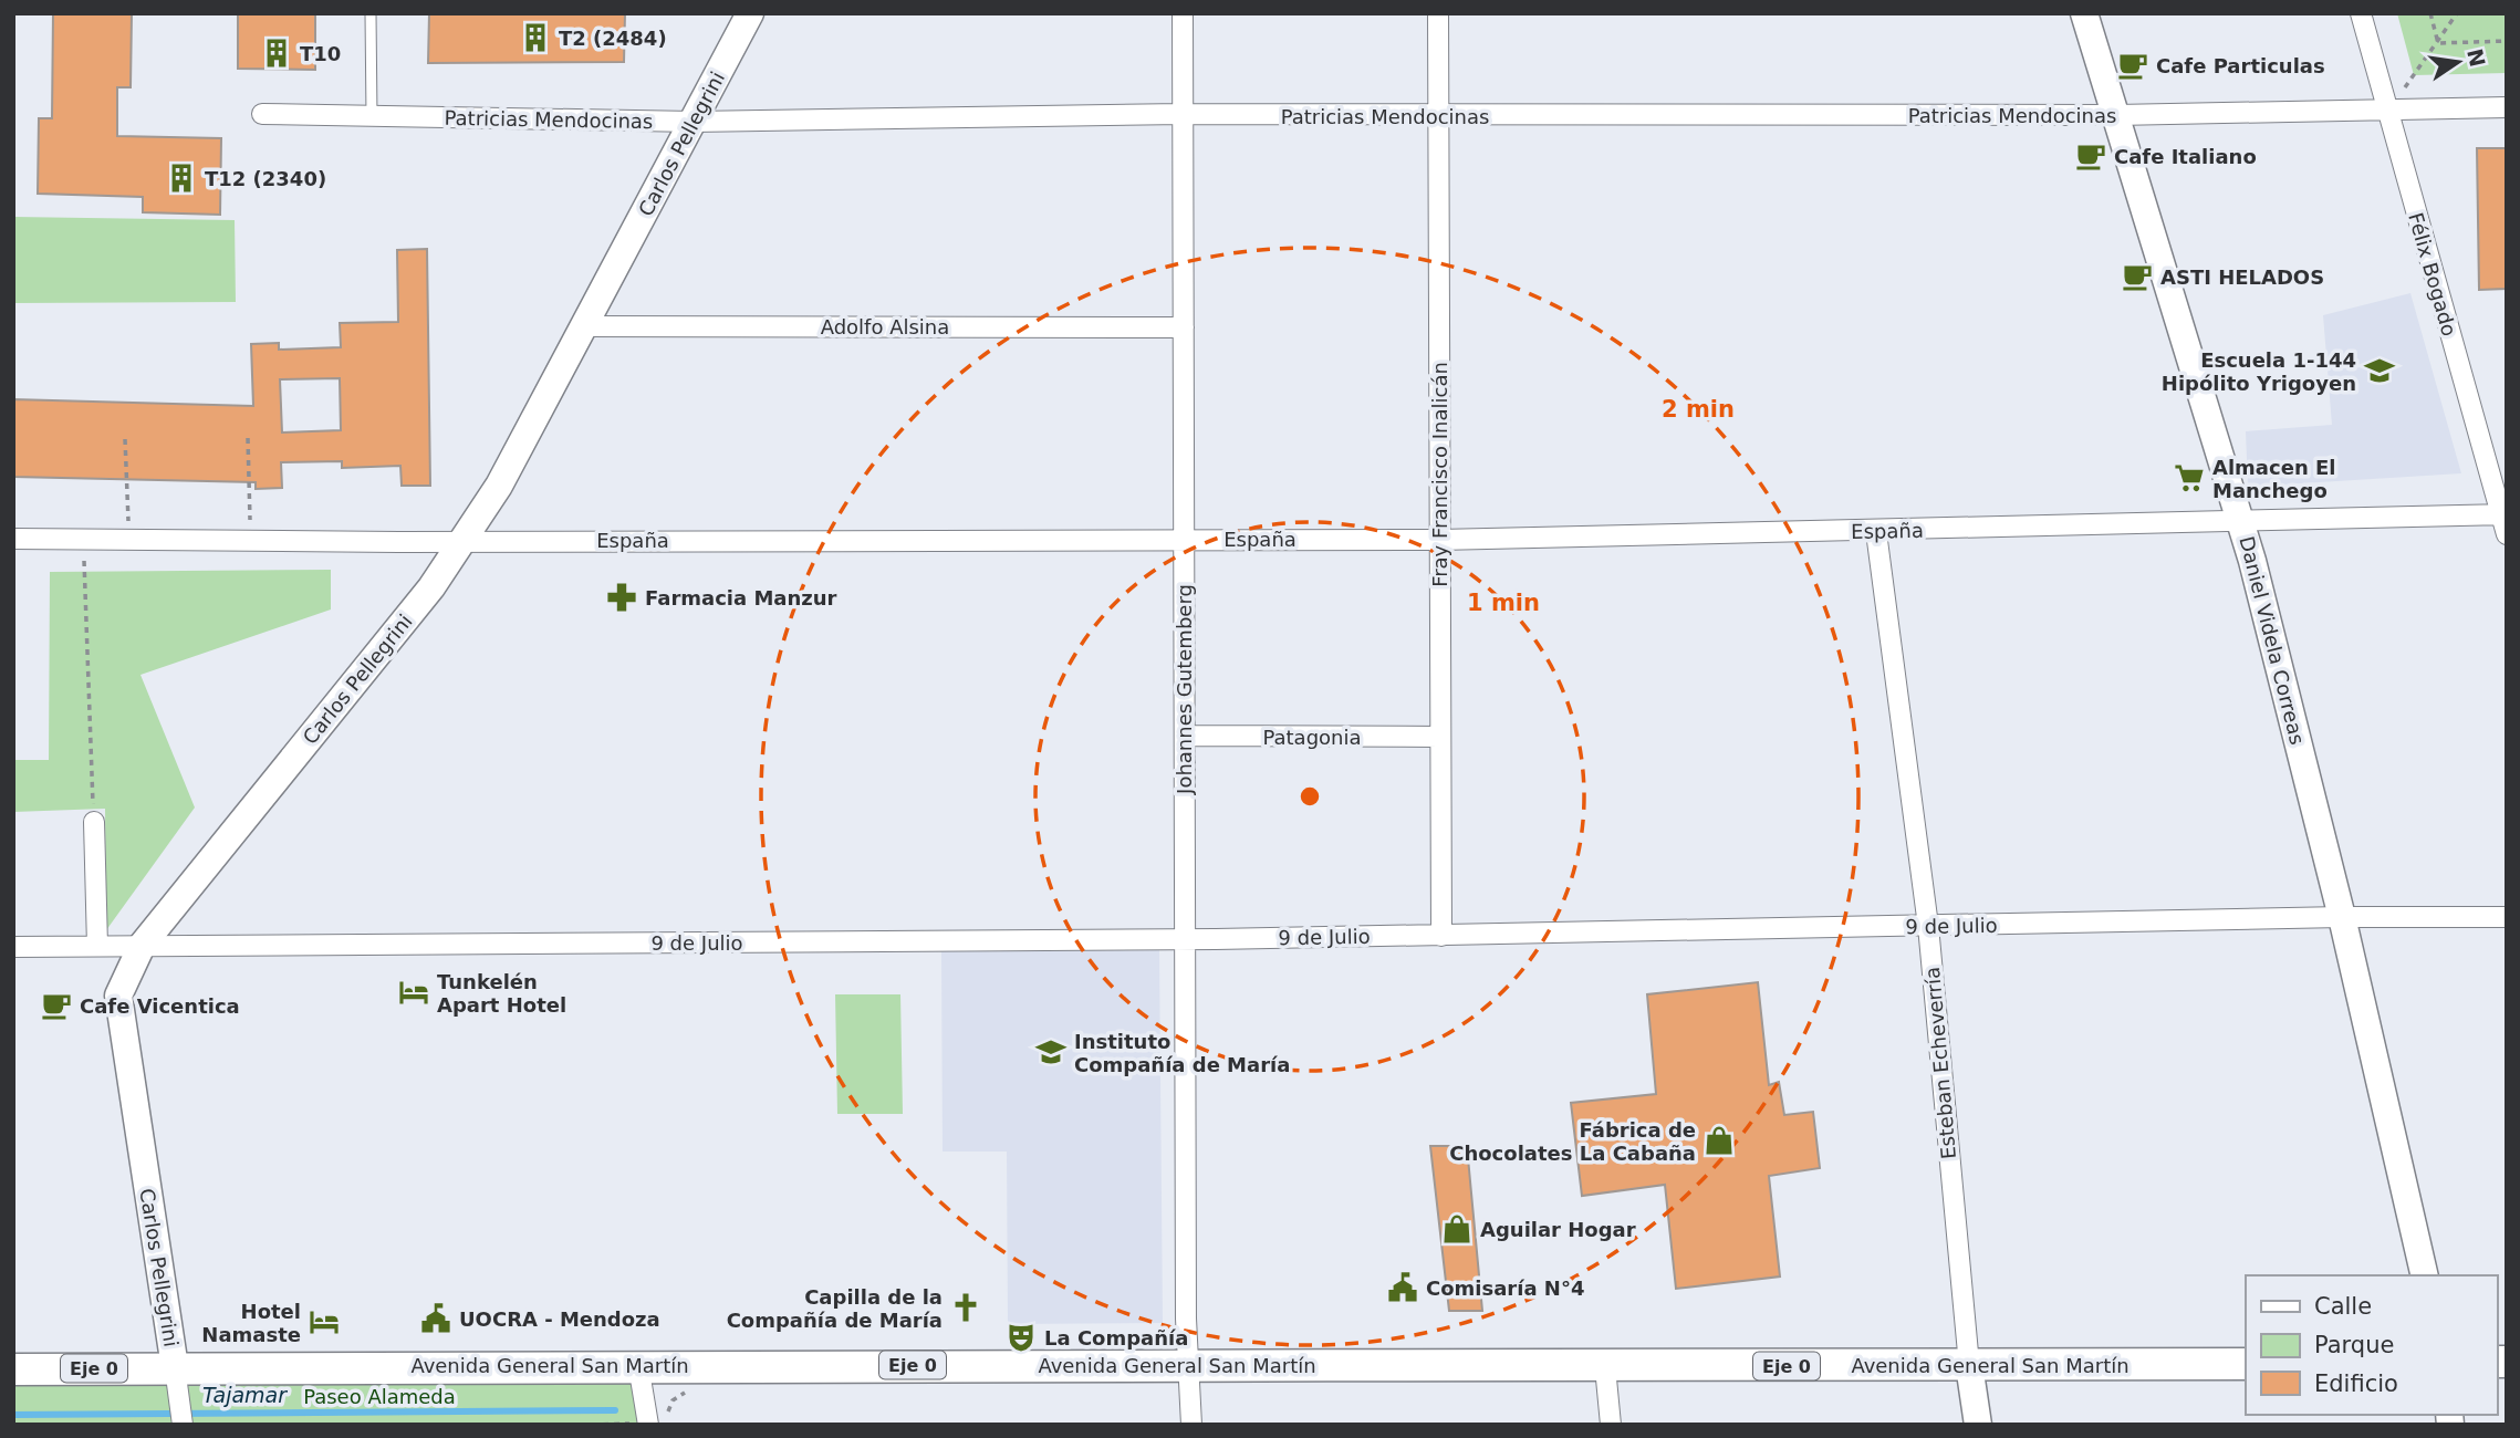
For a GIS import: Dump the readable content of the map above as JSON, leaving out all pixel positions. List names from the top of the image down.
{
  "streets": {
    "main road": ["Avenida General San Martín", "Eje 0"],
    "street": [
      "Patricias Mendocinas",
      "Carlos Pellegrini",
      "Félix Bogado",
      "Adolfo Alsina",
      "Fray Francisco Inalicán",
      "España",
      "Daniel Videla Correas",
      "Johannes Gutemberg",
      "Patagonia",
      "9 de Julio",
      "Esteban Echeverría"
    ]
  },
  "crossings": [
    ["Patricias Mendocinas", "Carlos Pellegrini"],
    ["Patricias Mendocinas", "Félix Bogado"],
    ["Patricias Mendocinas", "Fray Francisco Inalicán"],
    ["Patricias Mendocinas", "Daniel Videla Correas"],
    ["Patricias Mendocinas", "Johannes Gutemberg"],
    ["Carlos Pellegrini", "Adolfo Alsina"],
    ["Carlos Pellegrini", "España"],
    ["Carlos Pellegrini", "9 de Julio"],
    ["Carlos Pellegrini", "Avenida General San Martín"],
    ["Félix Bogado", "España"],
    ["Adolfo Alsina", "Johannes Gutemberg"],
    ["Fray Francisco Inalicán", "España"],
    ["Fray Francisco Inalicán", "Patagonia"],
    ["Fray Francisco Inalicán", "9 de Julio"],
    ["España", "Daniel Videla Correas"],
    ["España", "Johannes Gutemberg"],
    ["España", "Esteban Echeverría"],
    ["Daniel Videla Correas", "9 de Julio"],
    ["Johannes Gutemberg", "Patagonia"],
    ["Johannes Gutemberg", "9 de Julio"],
    ["Johannes Gutemberg", "Avenida General San Martín"],
    ["9 de Julio", "Esteban Echeverría"],
    ["Esteban Echeverría", "Avenida General San Martín"]
  ],
  "water": ["Tajamar"],
  "parks": ["Paseo Alameda"],
  "places": {
    "building": ["T2 (2484)", "T10", "T12 (2340)"],
    "cafe": [
      "Cafe Particulas",
      "Cafe Italiano",
      "ASTI HELADOS",
      "Cafe Vicentica"
    ],
    "school or university": ["Escuela 1-144 Hipólito Yrigoyen", "Instituto Compañía de María"],
    "supermarket": ["Almacen El Manchego"],
    "pharmacy": ["Farmacia Manzur"],
    "hotel": ["Tunkelén Apart Hotel", "Hotel Namaste"],
    "shop": ["Fábrica de Chocolates La Cabaña", "Aguilar Hogar"],
    "public building": ["Comisaría N°4", "UOCRA - Mendoza"],
    "church": ["Capilla de la Compañía de María"],
    "theatre": ["La Compañía"]
  },
  "legend": ["Calle", "Parque", "Edificio"],
  "north": "right",
  "rings": ["2 min", "1 min"]
}
